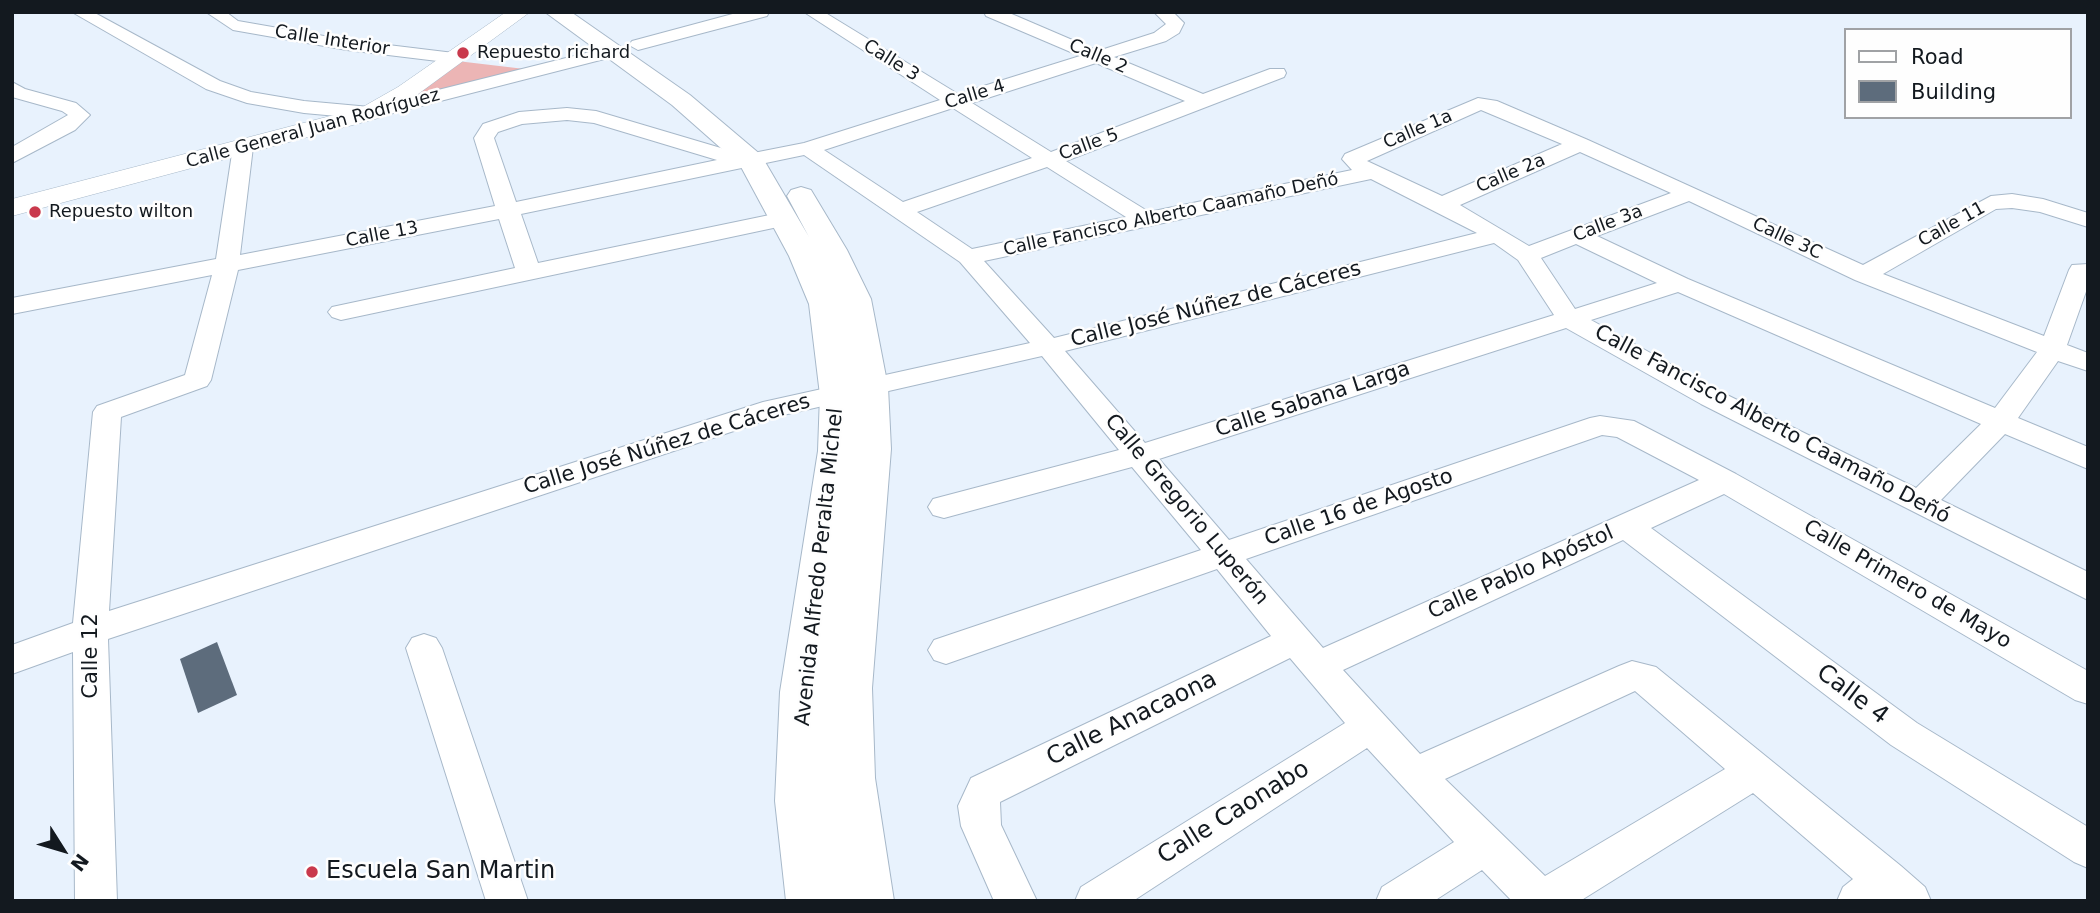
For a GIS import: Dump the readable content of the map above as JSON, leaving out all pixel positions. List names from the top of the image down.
{
  "streets": {
    "main road": ["Avenida Alfredo Peralta Michel"],
    "street": [
      "Calle Interior",
      "Calle 2",
      "Calle 3",
      "Calle 4",
      "Calle General Juan Rodríguez",
      "Calle 1a",
      "Calle 5",
      "Calle 2a",
      "Calle Fancisco Alberto Caamaño Deñó",
      "Calle 3a",
      "Calle 11",
      "Calle 13",
      "Calle 3C",
      "Calle José Núñez de Cáceres",
      "Calle Sabana Larga",
      "Calle 16 de Agosto",
      "Calle Gregorio Luperón",
      "Calle Pablo Apóstol",
      "Calle Primero de Mayo",
      "Calle 12",
      "Calle Anacaona",
      "Calle Caonabo"
    ]
  },
  "crossings": [
    ["Calle 2", "Calle 4"],
    ["Calle 2", "Calle 5"],
    ["Calle 3", "Calle 4"],
    ["Calle 3", "Calle 5"],
    ["Calle 3", "Calle Fancisco Alberto Caamaño Deñó"],
    ["Calle 4", "Calle 13"],
    ["Calle 4", "Calle Gregorio Luperón"],
    ["Calle 4", "Avenida Alfredo Peralta Michel"],
    ["Calle 4", "Calle Pablo Apóstol"],
    ["Calle General Juan Rodríguez", "Avenida Alfredo Peralta Michel"],
    ["Calle 1a", "Calle Fancisco Alberto Caamaño Deñó"],
    ["Calle 1a", "Calle 3C"],
    ["Calle 5", "Calle Gregorio Luperón"],
    ["Calle 2a", "Calle Fancisco Alberto Caamaño Deñó"],
    ["Calle 2a", "Calle 3C"],
    ["Calle Fancisco Alberto Caamaño Deñó", "Calle 3a"],
    ["Calle Fancisco Alberto Caamaño Deñó", "Calle José Núñez de Cáceres"],
    ["Calle Fancisco Alberto Caamaño Deñó", "Calle Sabana Larga"],
    ["Calle Fancisco Alberto Caamaño Deñó", "Calle Gregorio Luperón"],
    ["Calle 3a", "Calle 3C"],
    ["Calle 11", "Calle 3C"],
    ["Calle 13", "Calle Gregorio Luperón"],
    ["Calle 13", "Avenida Alfredo Peralta Michel"],
    ["Calle 13", "Calle 12"],
    ["Calle José Núñez de Cáceres", "Calle Gregorio Luperón"],
    ["Calle José Núñez de Cáceres", "Avenida Alfredo Peralta Michel"],
    ["Calle José Núñez de Cáceres", "Calle 12"],
    ["Calle Sabana Larga", "Calle Gregorio Luperón"],
    ["Calle 16 de Agosto", "Calle Gregorio Luperón"],
    ["Calle 16 de Agosto", "Calle Pablo Apóstol"],
    ["Calle 16 de Agosto", "Calle Primero de Mayo"],
    ["Calle Gregorio Luperón", "Avenida Alfredo Peralta Michel"],
    ["Calle Gregorio Luperón", "Calle Pablo Apóstol"],
    ["Calle Gregorio Luperón", "Calle Anacaona"],
    ["Calle Gregorio Luperón", "Calle Caonabo"],
    ["Calle Pablo Apóstol", "Calle Primero de Mayo"],
    ["Calle Pablo Apóstol", "Calle Anacaona"]
  ],
  "places": ["Repuesto richard", "Repuesto wilton", "Escuela San Martin"],
  "legend": ["Road", "Building"],
  "north": "bottom right"
}
